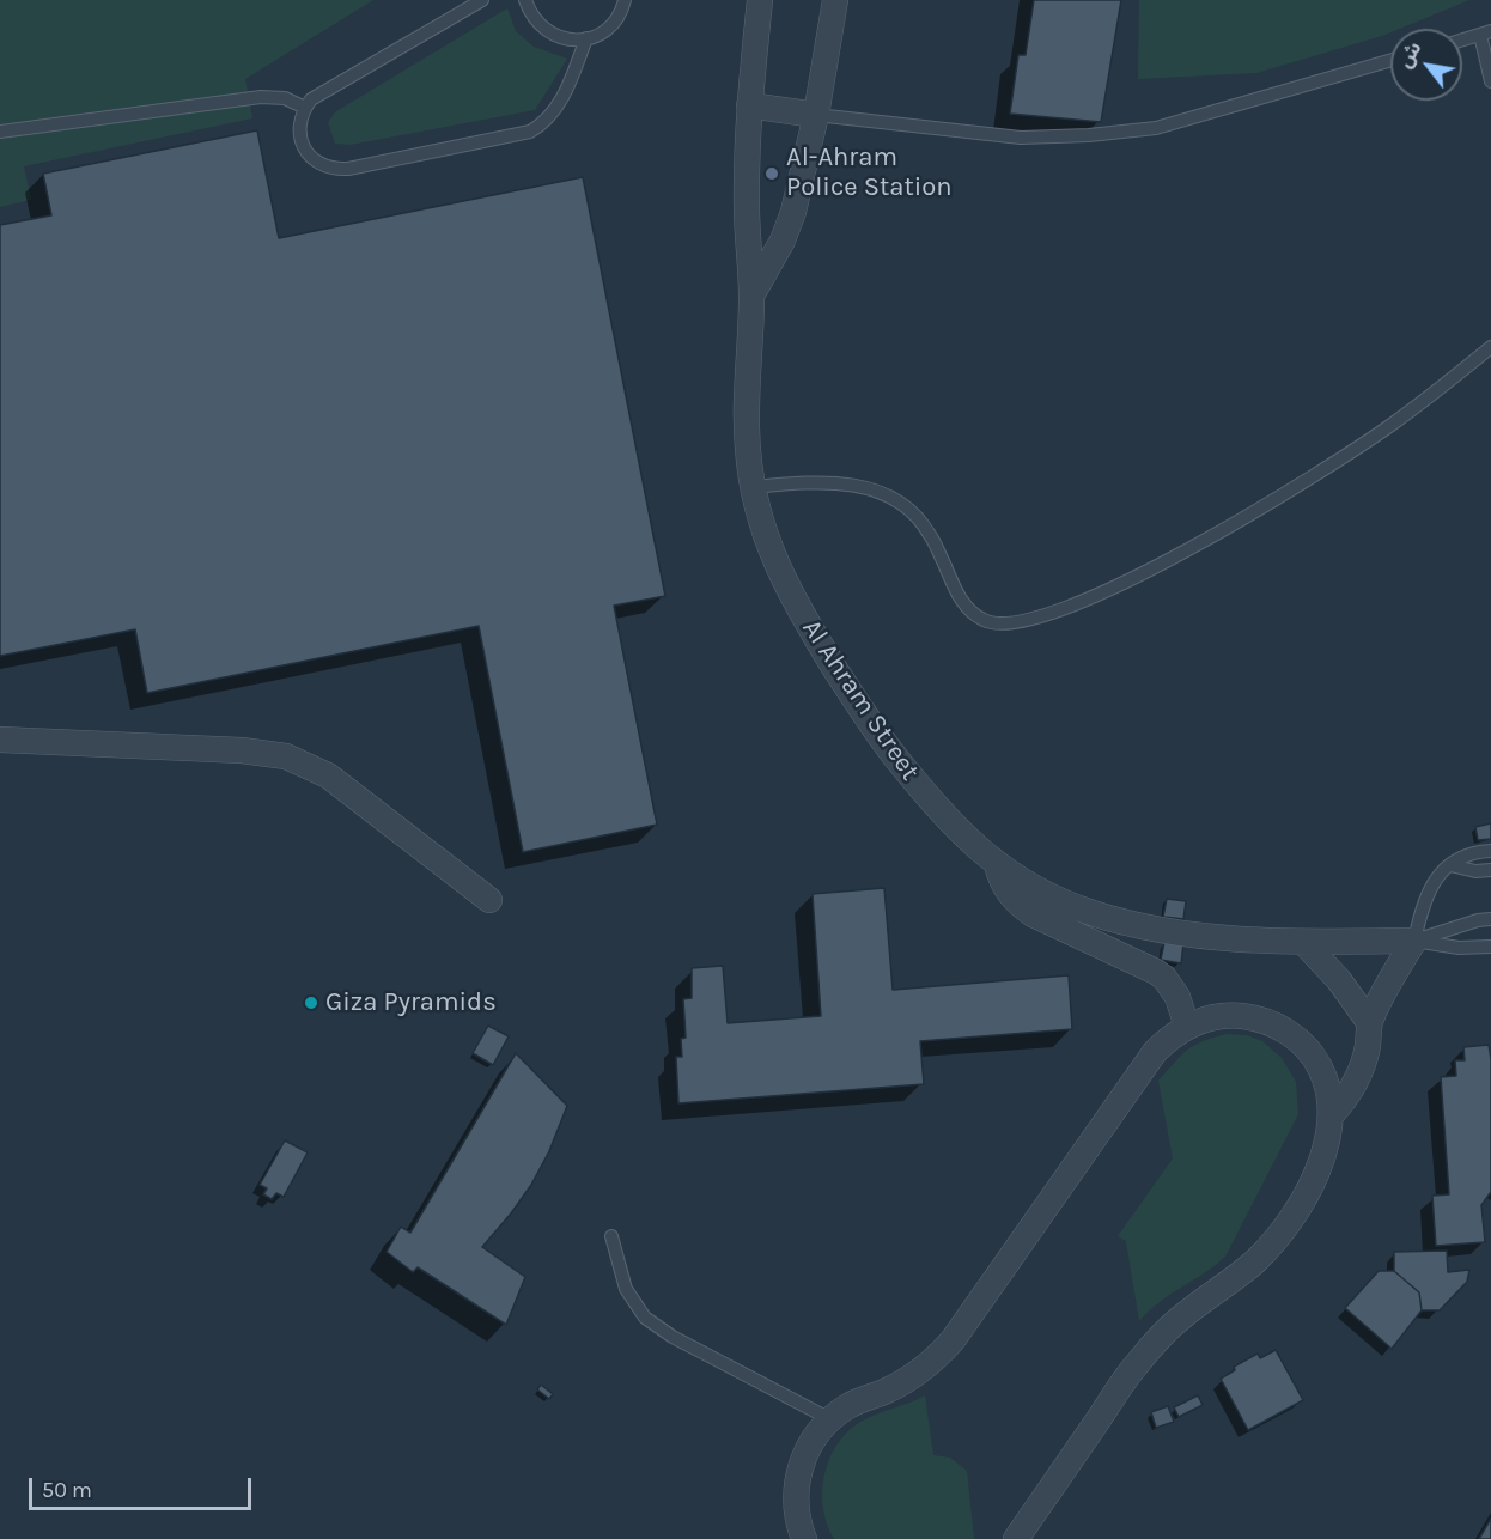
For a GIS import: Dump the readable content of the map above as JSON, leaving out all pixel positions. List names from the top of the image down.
{
  "streets": {
    "street": ["Al Ahram Street"]
  },
  "places": ["Al-Ahram Police Station", "Giza Pyramids"],
  "scale_bar": "50 m",
  "north": "top left"
}
